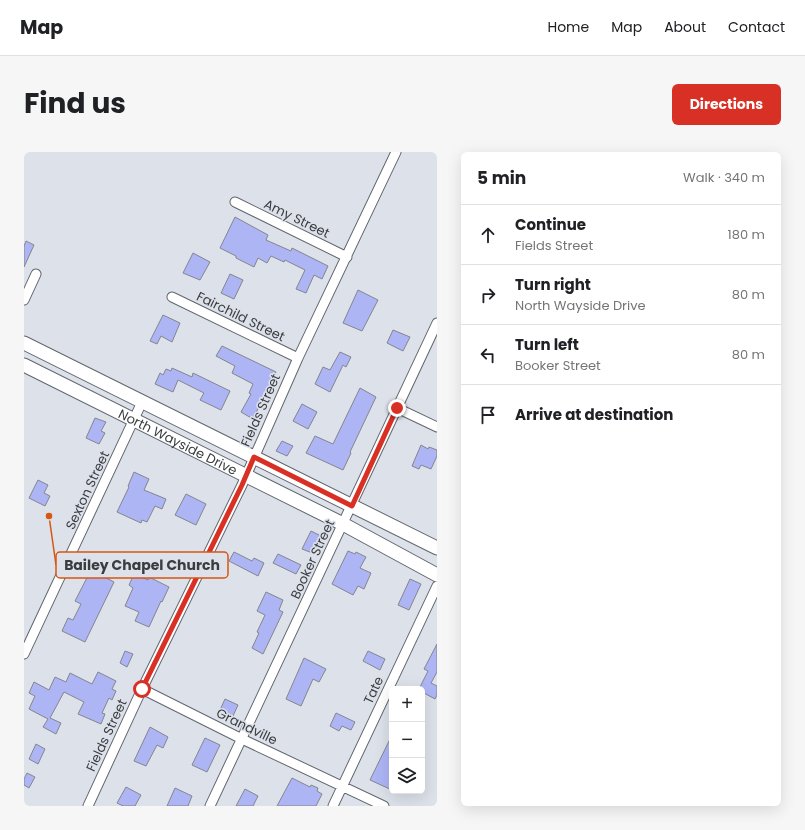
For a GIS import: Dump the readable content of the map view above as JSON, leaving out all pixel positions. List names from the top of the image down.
{
  "streets": {
    "main road": ["North Wayside Drive"],
    "street": [
      "Amy Street",
      "Fairchild Street",
      "Fields Street",
      "Sexton Street",
      "Booker Street",
      "Tate",
      "Grandville"
    ]
  },
  "crossings": [
    ["Amy Street", "Fields Street"],
    ["Fairchild Street", "Fields Street"],
    ["Fields Street", "North Wayside Drive"],
    ["Fields Street", "Grandville"],
    ["North Wayside Drive", "Sexton Street"],
    ["North Wayside Drive", "Booker Street"],
    ["Booker Street", "Grandville"],
    ["Tate", "Grandville"]
  ],
  "places": ["Bailey Chapel Church"],
  "page": {
    "header": "Map",
    "nav": [
      "Home",
      "Map",
      "About",
      "Contact"
    ],
    "title": "Find us",
    "buttons": "Directions",
    "heading": ["5 min", "Walk · 340 m"],
    "list": [
      ["Continue", "Fields Street", "180 m"],
      ["Turn right", "North Wayside Drive", "80 m"],
      ["Turn left", "Booker Street", "80 m"],
      "Arrive at destination"
    ],
    "map_buttons": ["+", "−"]
  }
}
